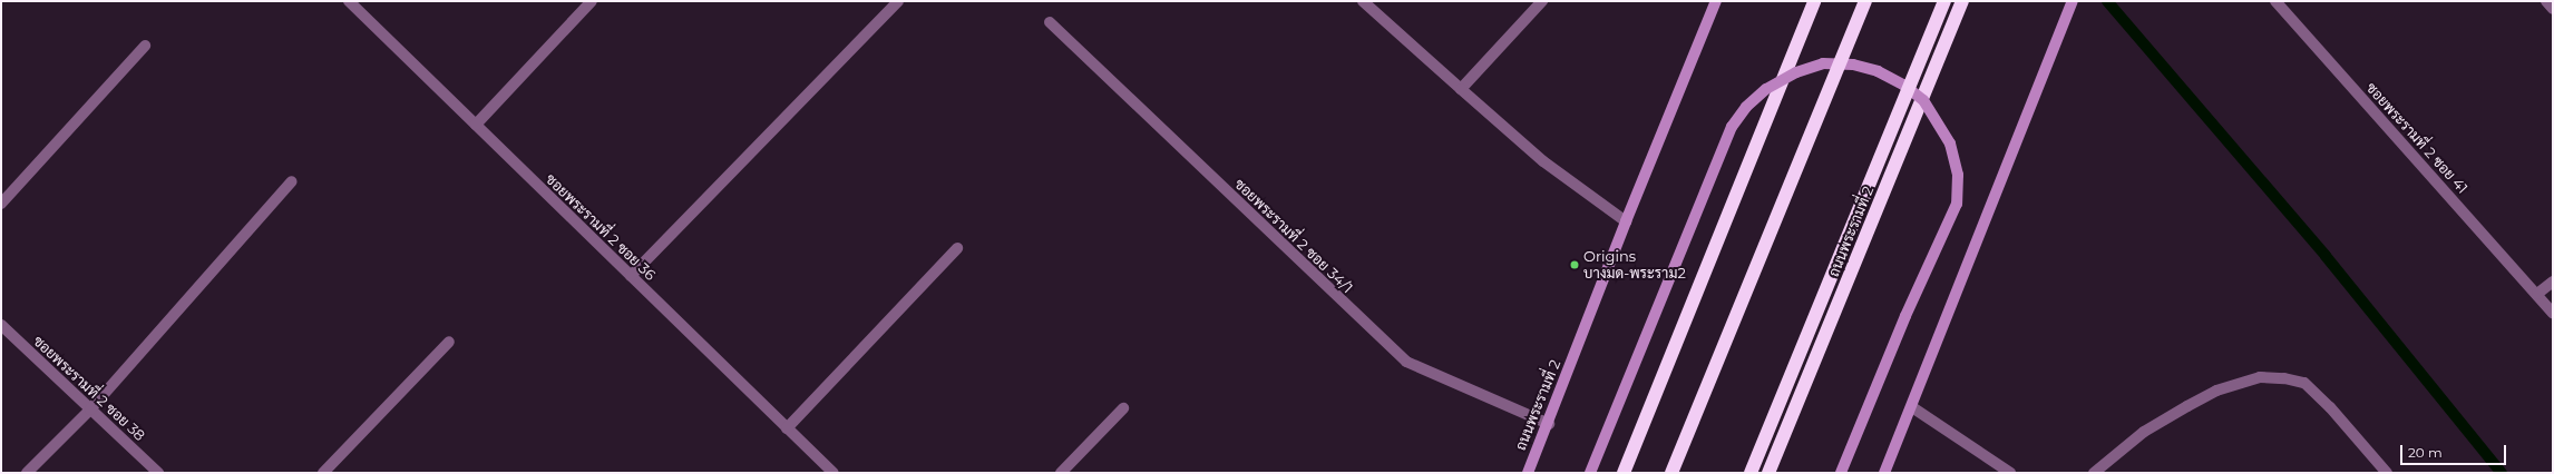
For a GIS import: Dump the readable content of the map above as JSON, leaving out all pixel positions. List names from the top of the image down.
{
  "streets": {
    "highway": ["ถนนพระรามที่ 2"],
    "street": [
      "ซอยพระรามที่ 2 ซอย 41",
      "ซอยพระรามที่ 2 ซอย 36",
      "ซอยพระรามที่ 2 ซอย 34/1",
      "ซอยพระรามที่ 2 ซอย 38"
    ]
  },
  "crossings": [
    ["ถนนพระรามที่ 2", "ซอยพระรามที่ 2 ซอย 34/1"]
  ],
  "places": ["Origins บางมด-พระราม2"],
  "scale_bar": "20 m"
}
